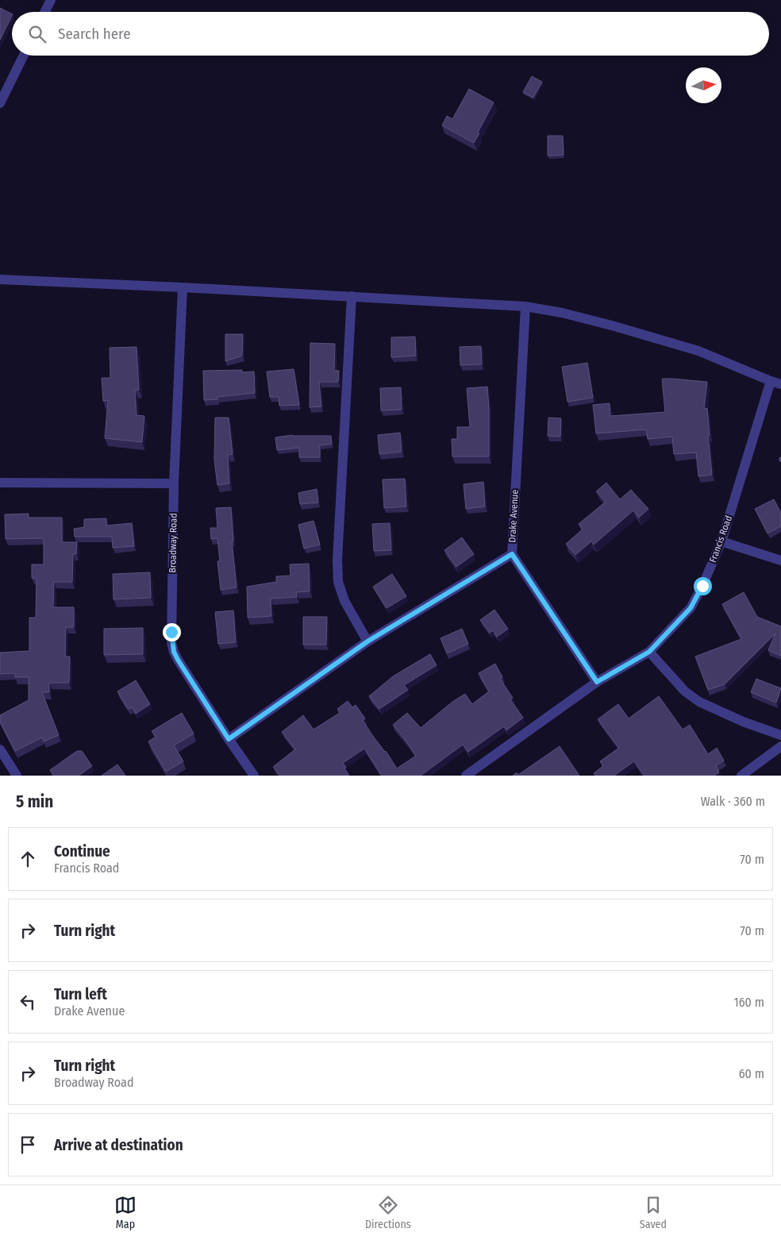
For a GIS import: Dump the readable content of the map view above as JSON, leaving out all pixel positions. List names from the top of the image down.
{
  "streets": {
    "street": ["Drake Avenue", "Francis Road", "Broadway Road"]
  },
  "crossings": [
    ["Drake Avenue", "Broadway Road"]
  ],
  "north": "right",
  "page": {
    "search": "Search here",
    "heading": ["5 min", "Walk · 360 m"],
    "list": [
      ["Continue", "Francis Road", "70 m"],
      ["Turn right", "70 m"],
      ["Turn left", "Drake Avenue", "160 m"],
      ["Turn right", "Broadway Road", "60 m"],
      "Arrive at destination"
    ],
    "nav": ["Map", "Directions", "Saved"]
  }
}
